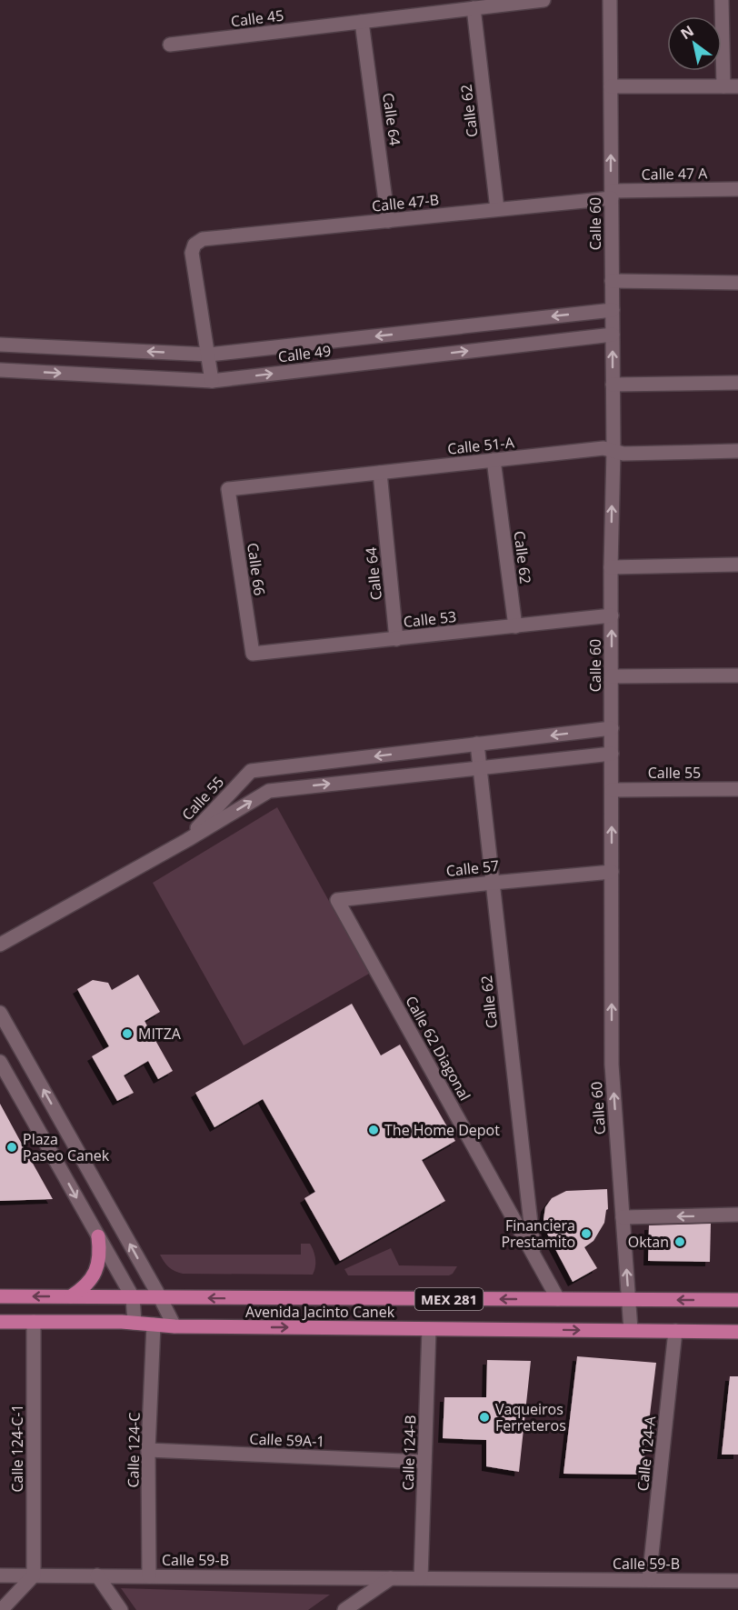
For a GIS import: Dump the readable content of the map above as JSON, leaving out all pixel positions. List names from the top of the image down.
{
  "streets": {
    "main road": ["MEX 281", "Avenida Jacinto Canek"],
    "street": [
      "Calle 45",
      "Calle 62",
      "Calle 64",
      "Calle 47 A",
      "Calle 47-B",
      "Calle 60",
      "Calle 49",
      "Calle 51-A",
      "Calle 66",
      "Calle 53",
      "Calle 55",
      "Calle 57",
      "Calle 62 Diagonal",
      "Calle 59A-1",
      "Calle 124-C-1",
      "Calle 124-C",
      "Calle 124-B",
      "Calle 124-A",
      "Calle 59-B"
    ]
  },
  "crossings": [
    ["Calle 45", "Calle 62"],
    ["Calle 45", "Calle 64"],
    ["Calle 62", "Calle 47-B"],
    ["Calle 62", "Calle 51-A"],
    ["Calle 62", "Calle 53"],
    ["Calle 62", "Calle 55"],
    ["Calle 62", "Calle 57"],
    ["Calle 62", "Calle 62 Diagonal"],
    ["Calle 64", "Calle 47-B"],
    ["Calle 64", "Calle 51-A"],
    ["Calle 64", "Calle 53"],
    ["Calle 47 A", "Calle 47-B"],
    ["Calle 47 A", "Calle 60"],
    ["Calle 47-B", "Calle 60"],
    ["Calle 47-B", "Calle 49"],
    ["Calle 60", "Calle 49"],
    ["Calle 60", "Calle 51-A"],
    ["Calle 60", "Calle 53"],
    ["Calle 60", "Calle 55"],
    ["Calle 60", "Calle 57"],
    ["Calle 60", "Avenida Jacinto Canek"],
    ["Calle 51-A", "Calle 66"],
    ["Calle 66", "Calle 53"],
    ["Calle 57", "Calle 62 Diagonal"],
    ["Calle 62 Diagonal", "Avenida Jacinto Canek"],
    ["Avenida Jacinto Canek", "Calle 124-C-1"],
    ["Avenida Jacinto Canek", "Calle 124-C"],
    ["Avenida Jacinto Canek", "Calle 124-B"],
    ["Avenida Jacinto Canek", "Calle 124-A"],
    ["Calle 59A-1", "Calle 124-C"],
    ["Calle 59A-1", "Calle 124-B"],
    ["Calle 124-C-1", "Calle 59-B"],
    ["Calle 124-C", "Calle 59-B"],
    ["Calle 124-B", "Calle 59-B"],
    ["Calle 124-A", "Calle 59-B"]
  ],
  "one_way": ["Calle 60"],
  "places": [
    "MITZA",
    "The Home Depot",
    "Plaza Paseo Canek",
    "Financiera Prestamito",
    "Oktan",
    "Vaqueiros Ferreteros"
  ],
  "north": "top left"
}
